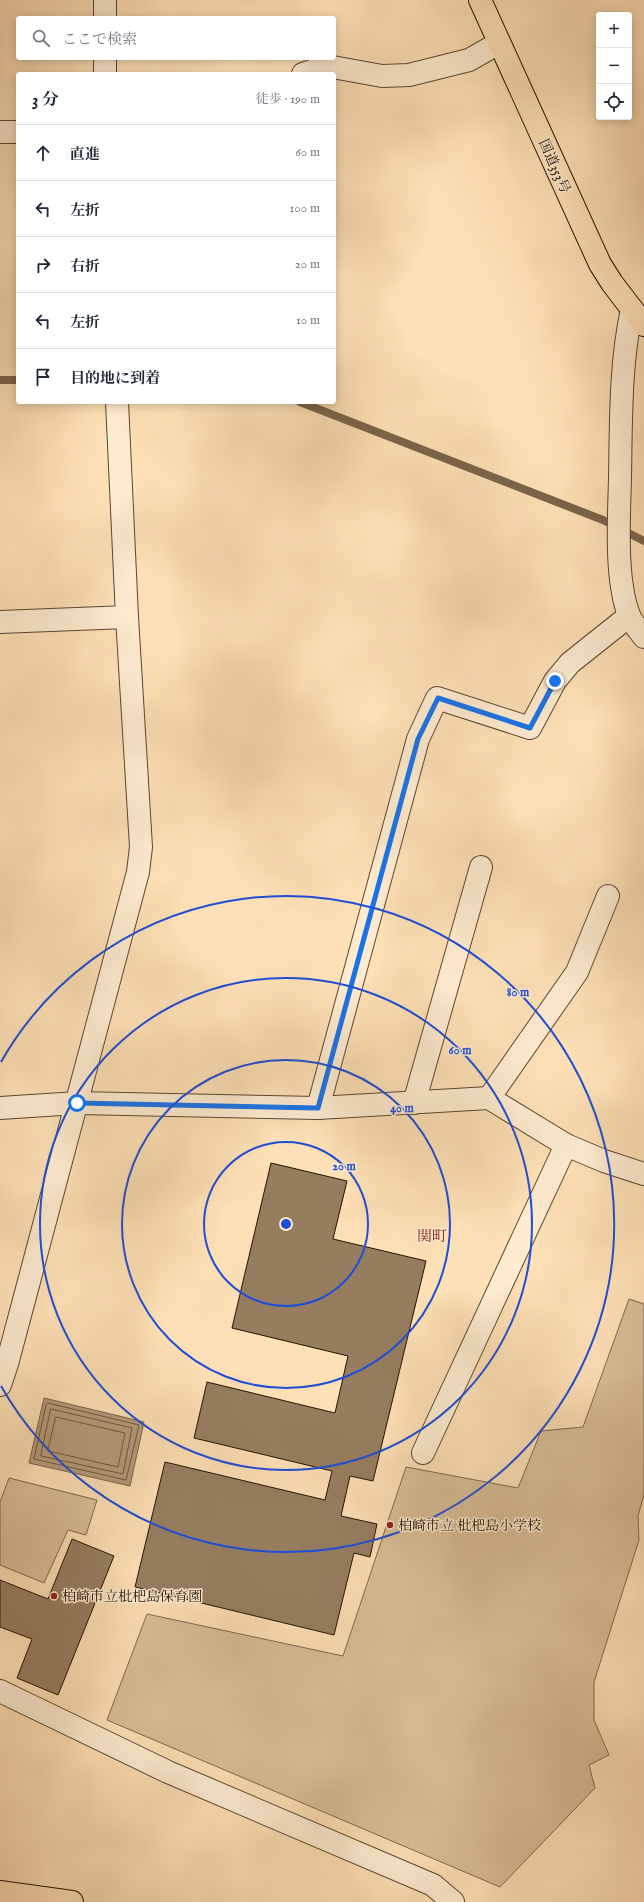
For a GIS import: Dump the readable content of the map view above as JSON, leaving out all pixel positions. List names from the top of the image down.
{
  "streets": {
    "highway": ["国道353号"]
  },
  "districts": ["関町"],
  "places": ["柏崎市立 枇杷島小学校", "柏崎市立枇杷島保育園"],
  "page": {
    "map_buttons": ["+", "−"],
    "search": "ここで検索",
    "heading": ["3 分", "徒歩 · 190 m"],
    "list": [
      ["直進", "60 m"],
      ["左折", "100 m"],
      ["右折", "20 m"],
      ["左折", "10 m"],
      "目的地に到着"
    ]
  },
  "rings": [
    "80 m",
    "60 m",
    "40 m",
    "20 m"
  ]
}
